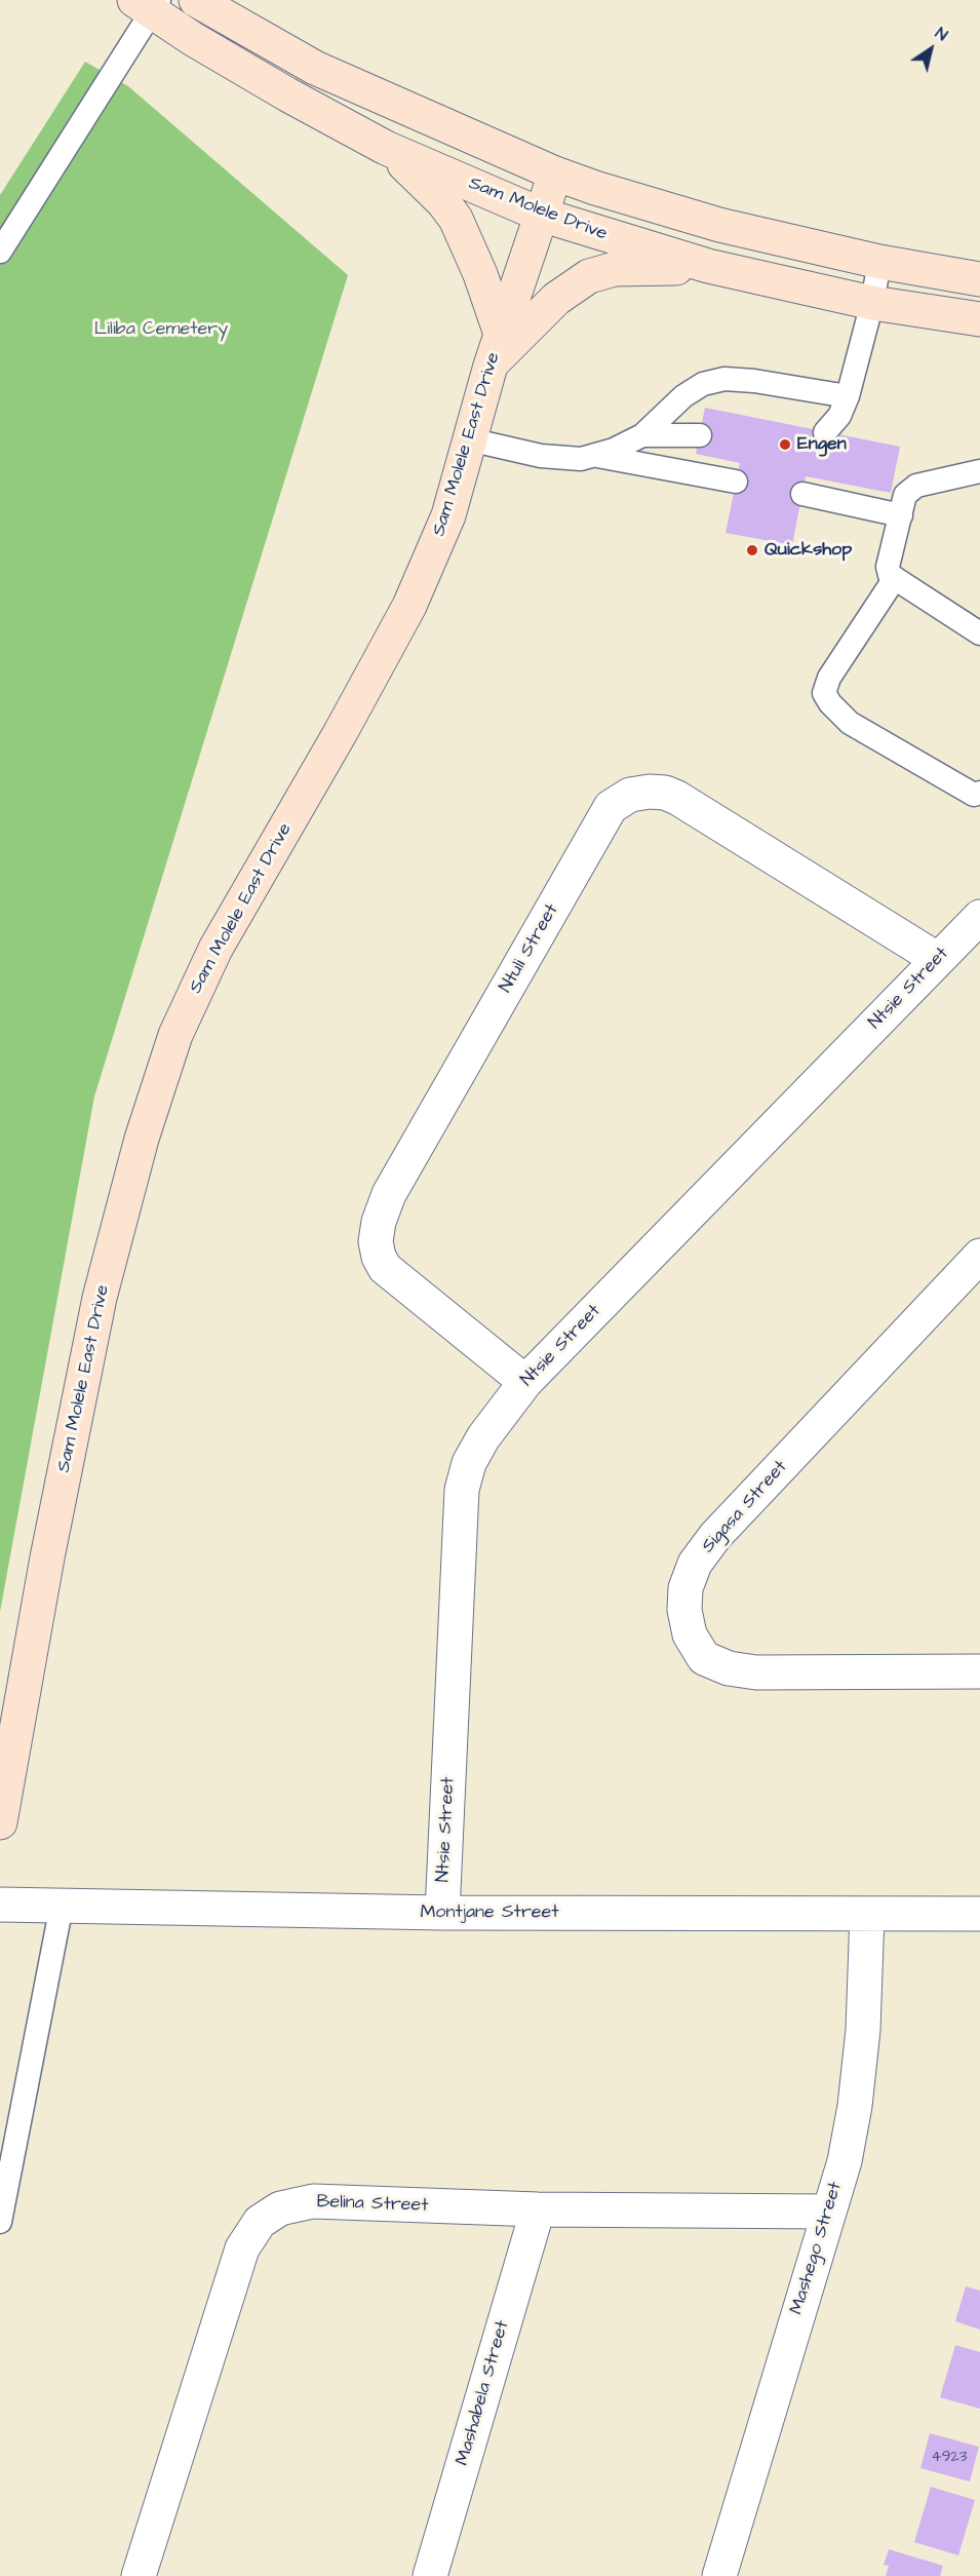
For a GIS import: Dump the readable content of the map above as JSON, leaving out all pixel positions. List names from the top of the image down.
{
  "streets": {
    "street": [
      "Sam Molele Drive",
      "Sam Molele East Drive",
      "Ntuli Street",
      "Ntsie Street",
      "Sigasa Street",
      "Montjane Street",
      "Belina Street",
      "Mashego Street",
      "Mashabela Street"
    ]
  },
  "crossings": [
    ["Sam Molele Drive", "Sam Molele East Drive"],
    ["Ntuli Street", "Ntsie Street"],
    ["Ntsie Street", "Montjane Street"],
    ["Montjane Street", "Mashego Street"],
    ["Belina Street", "Mashego Street"],
    ["Belina Street", "Mashabela Street"]
  ],
  "parks": ["Liliba Cemetery"],
  "places": ["Engen", "Quickshop"],
  "house_numbers": ["4923"],
  "north": "top right"
}
